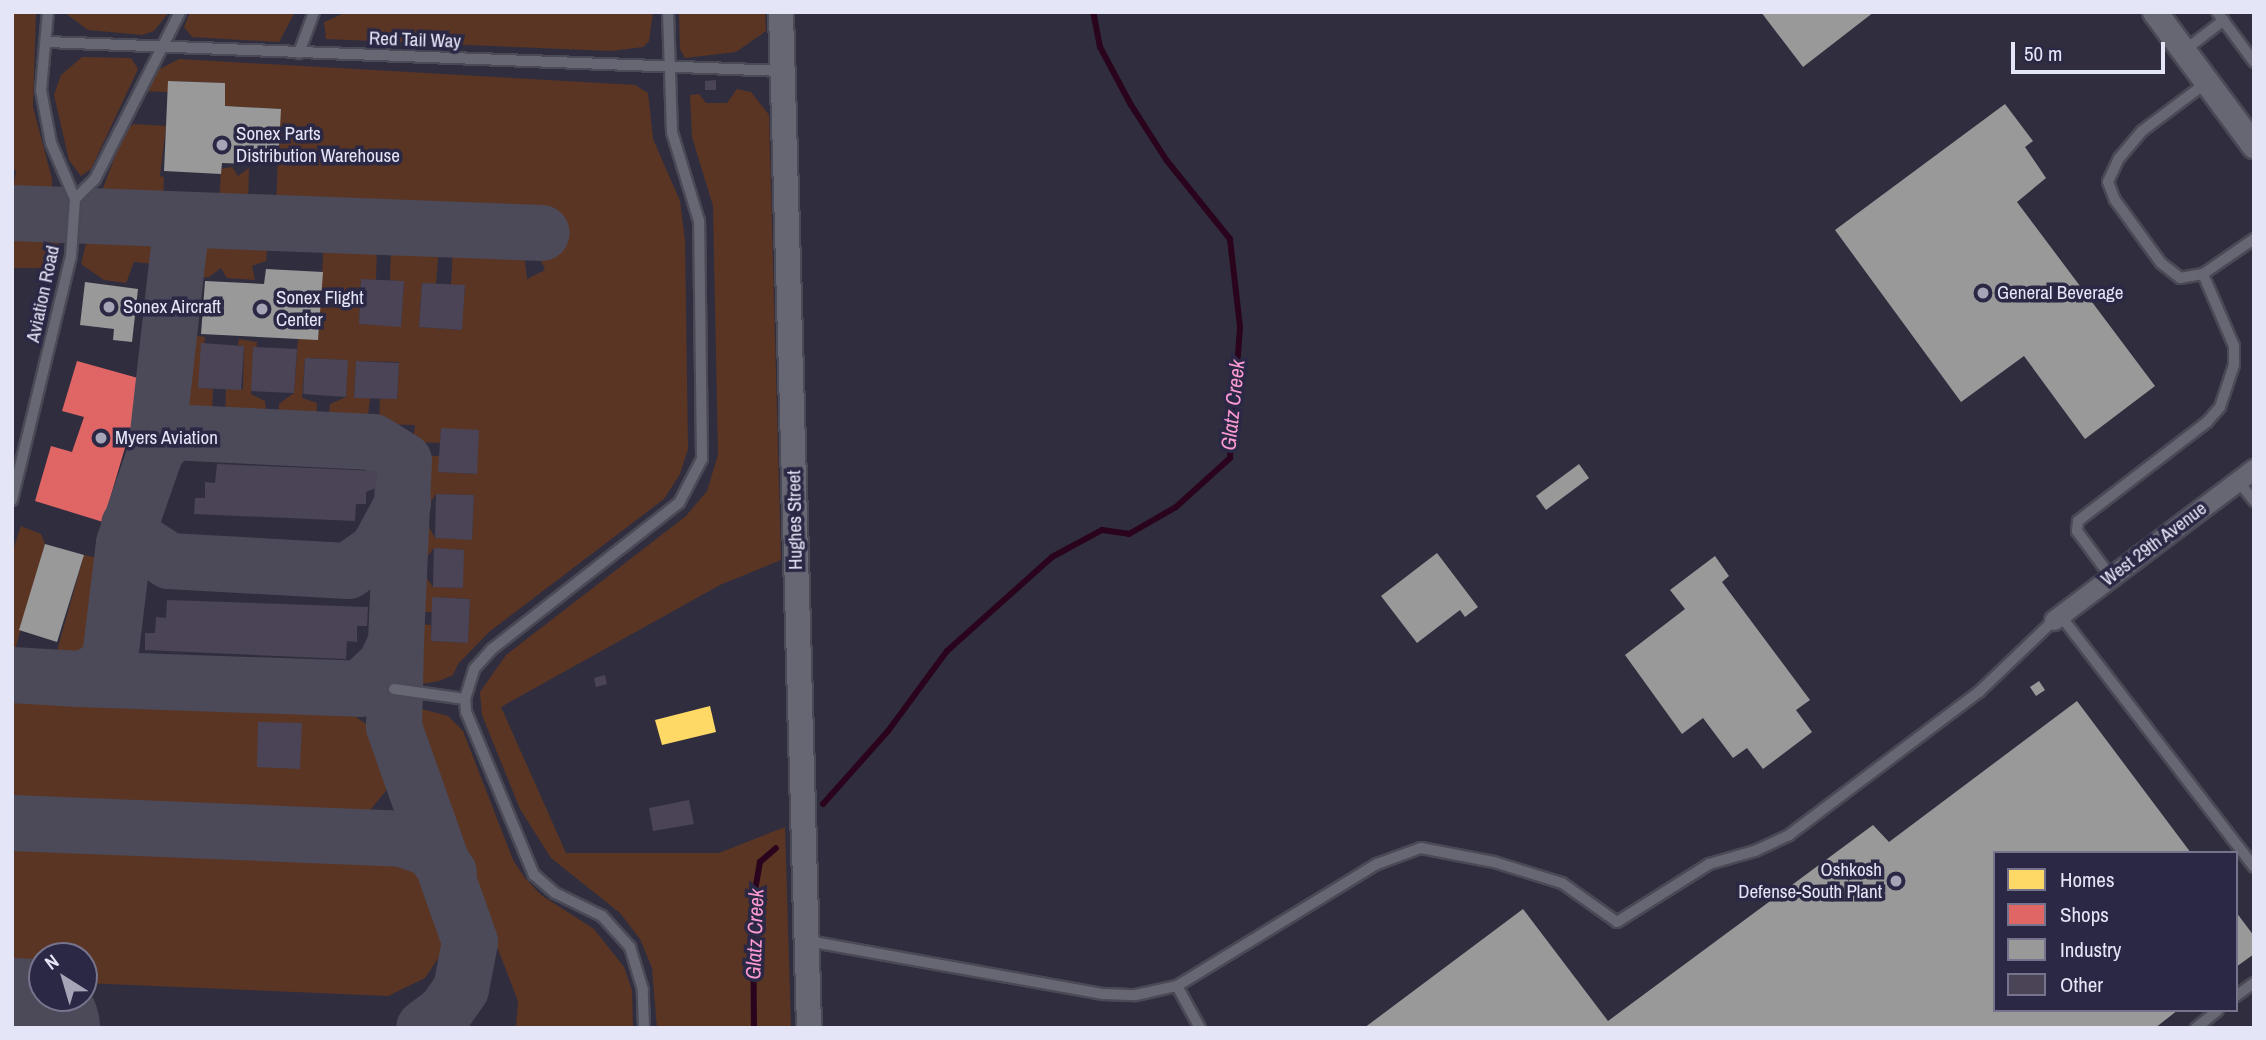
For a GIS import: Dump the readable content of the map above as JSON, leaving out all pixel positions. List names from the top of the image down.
{
  "streets": {
    "street": ["Hughes Street", "West 29th Avenue"],
    "lane": ["Red Tail Way", "Aviation Road"]
  },
  "crossings": [
    ["Red Tail Way", "Aviation Road"],
    ["Red Tail Way", "Hughes Street"]
  ],
  "water": ["Glatz Creek"],
  "places": [
    "Sonex Parts Distribution Warehouse",
    "General Beverage",
    "Sonex Aircraft",
    "Sonex Flight Center",
    "Myers Aviation",
    "Oshkosh Defense-South Plant"
  ],
  "legend": [
    "Homes",
    "Shops",
    "Industry",
    "Other"
  ],
  "scale_bar": "50 m",
  "north": "top left"
}
